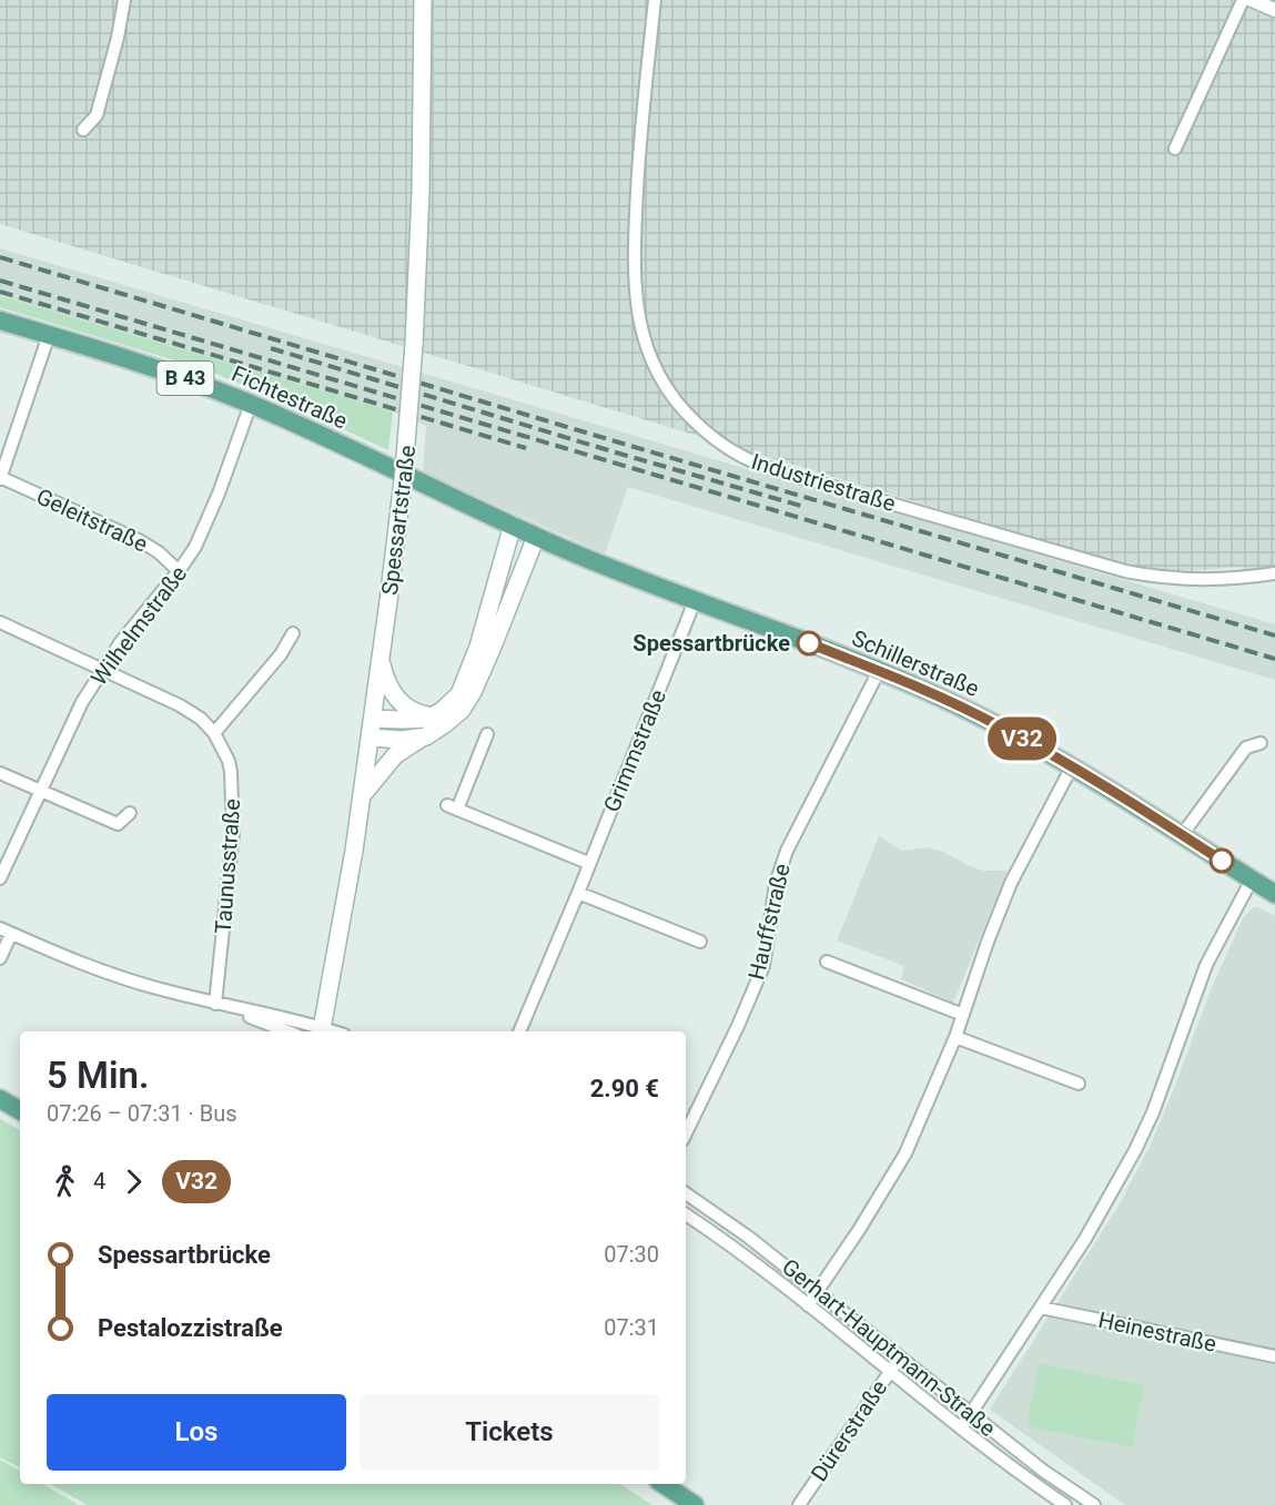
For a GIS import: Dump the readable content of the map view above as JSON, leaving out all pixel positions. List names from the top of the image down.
{
  "streets": {
    "main road": [
      "B 43",
      "Fichtestraße",
      "Spessartstraße",
      "Schillerstraße"
    ],
    "street": [
      "Industriestraße",
      "Geleitstraße",
      "Wilhelmstraße",
      "Grimmstraße",
      "Taunusstraße",
      "Hauffstraße",
      "Heinestraße",
      "Gerhart-Hauptmann-Straße",
      "Dürerstraße"
    ]
  },
  "crossings": [
    ["Fichtestraße", "Wilhelmstraße"],
    ["Fichtestraße", "Schillerstraße"],
    ["Geleitstraße", "Wilhelmstraße"],
    ["Wilhelmstraße", "Taunusstraße"],
    ["Schillerstraße", "Grimmstraße"],
    ["Schillerstraße", "Hauffstraße"],
    ["Gerhart-Hauptmann-Straße", "Dürerstraße"]
  ],
  "places": ["Spessartbrücke"],
  "lines": ["bus line V32"],
  "page": {
    "on_map": "V32",
    "heading": ["5 Min.", "07:26 – 07:31 · Bus", "2.90 €"],
    "legs": ["4", "V32"],
    "list": [
      {
        "name": "Spessartbrücke",
        "value": "07:30"
      },
      {
        "name": "Pestalozzistraße",
        "value": "07:31"
      }
    ],
    "buttons": ["Los", "Tickets"]
  }
}
